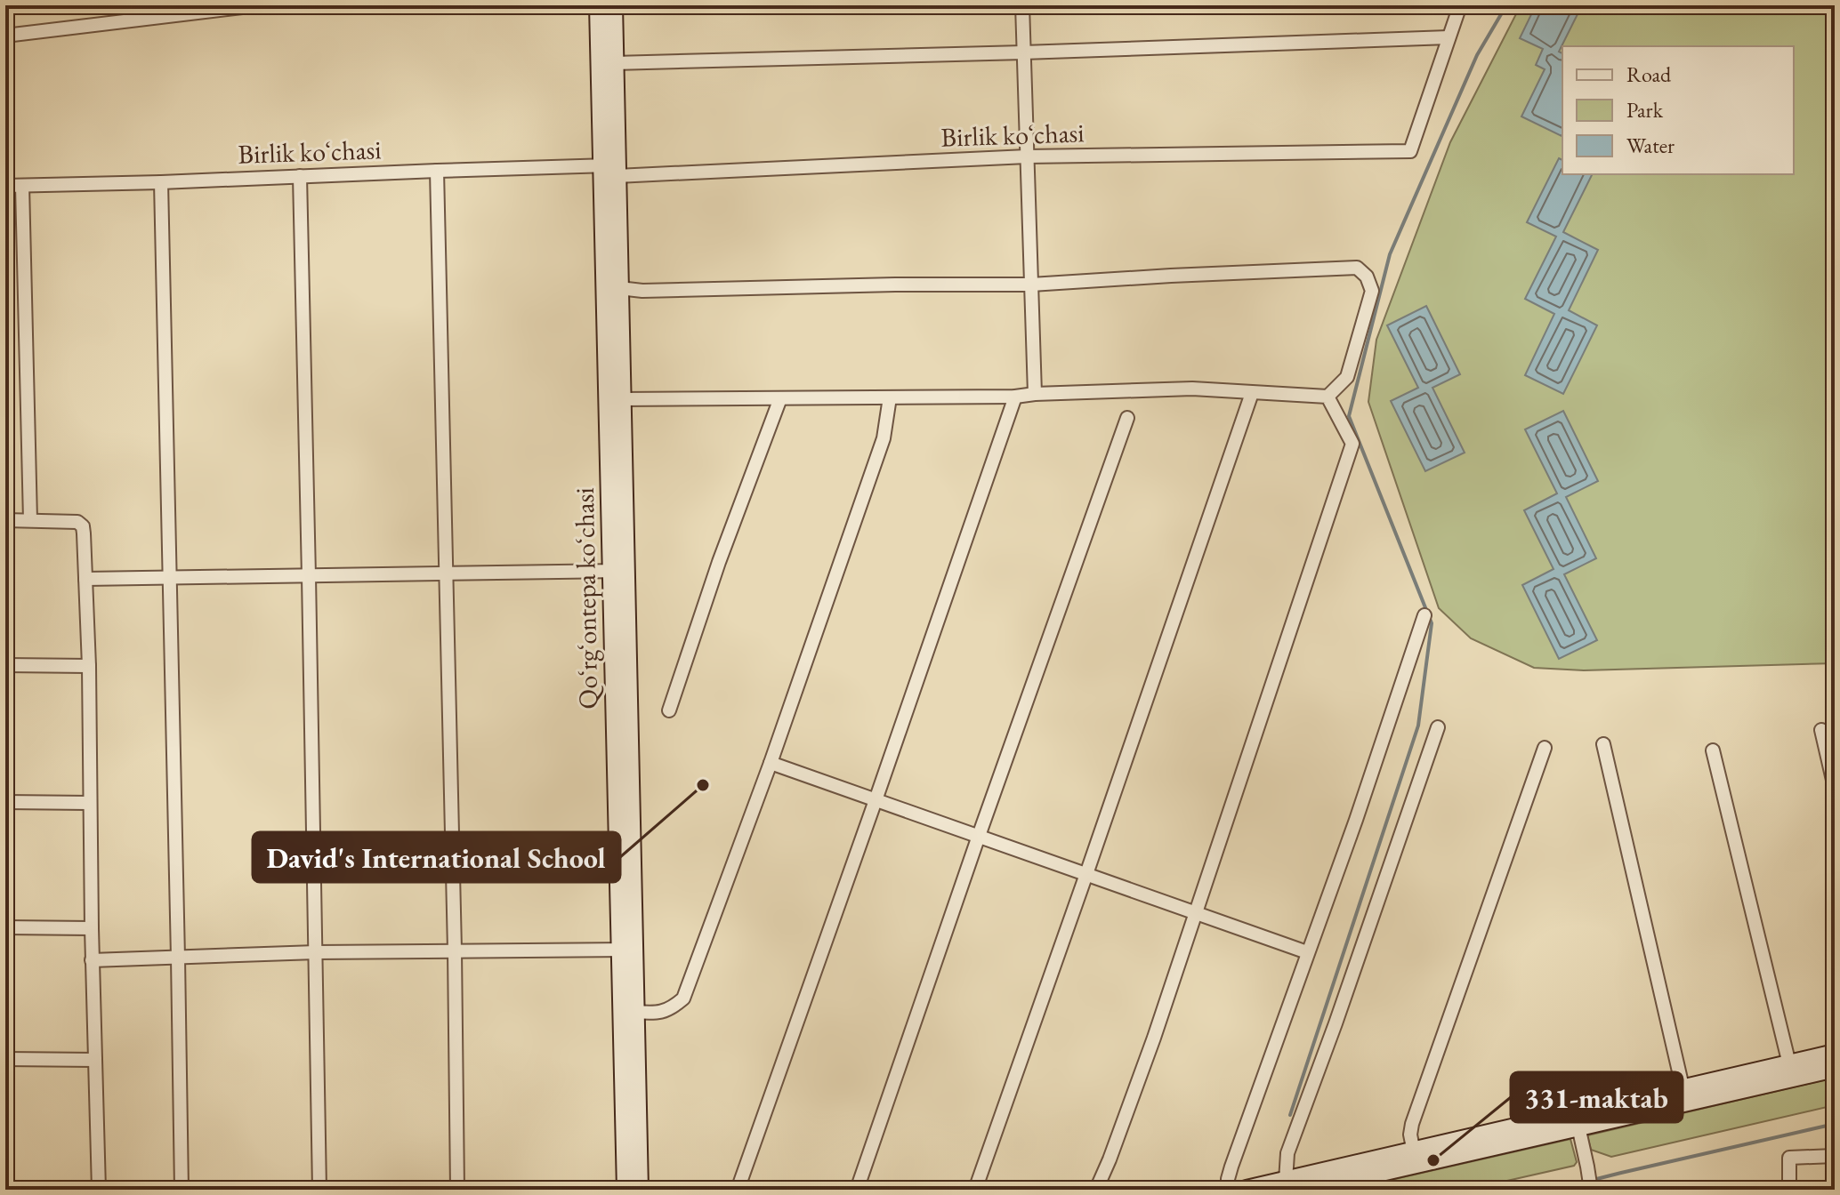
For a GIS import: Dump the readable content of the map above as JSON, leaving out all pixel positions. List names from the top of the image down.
{
  "streets": {
    "main road": ["Qoʻrgʻontepa koʻchasi"],
    "street": ["Birlik koʻchasi"]
  },
  "crossings": [
    ["Birlik koʻchasi", "Qoʻrgʻontepa koʻchasi"]
  ],
  "places": ["David's International School", "331-maktab"],
  "legend": ["Road", "Park", "Water"]
}
